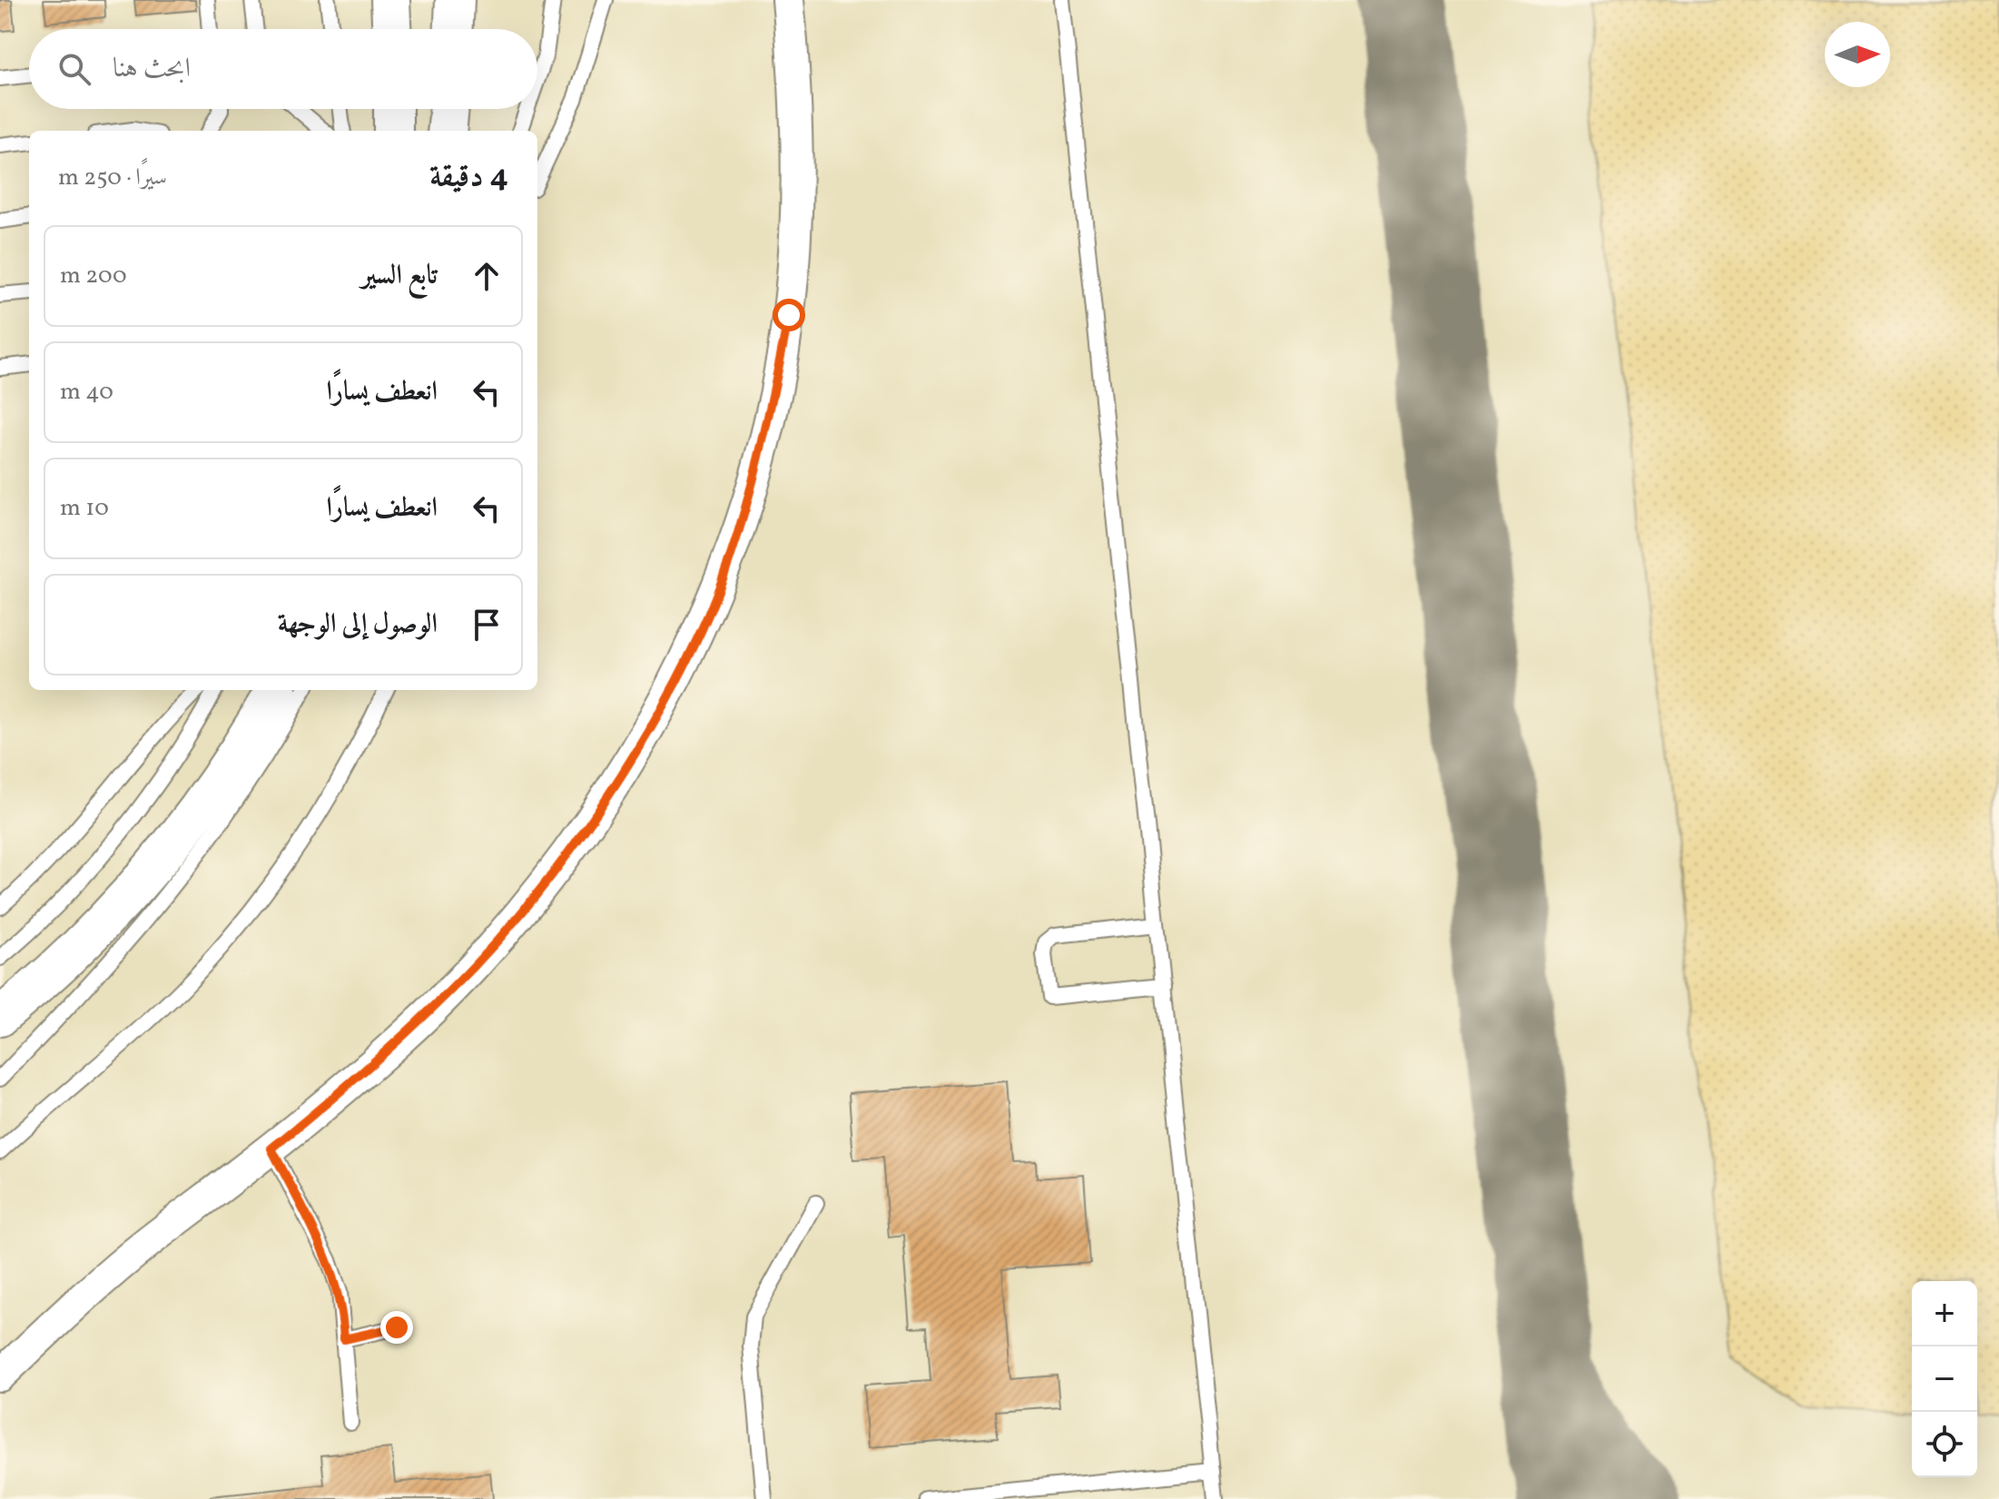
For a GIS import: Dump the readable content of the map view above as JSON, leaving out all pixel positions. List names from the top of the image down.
{
  "north": "right",
  "page": {
    "search": "ابحث هنا",
    "heading": ["4 دقيقة", "سيرًا · 250 m"],
    "list": [
      ["تابع السير", "200 m"],
      ["انعطف يسارًا", "40 m"],
      ["انعطف يسارًا", "10 m"],
      "الوصول إلى الوجهة"
    ],
    "map_buttons": ["+", "−"]
  }
}
